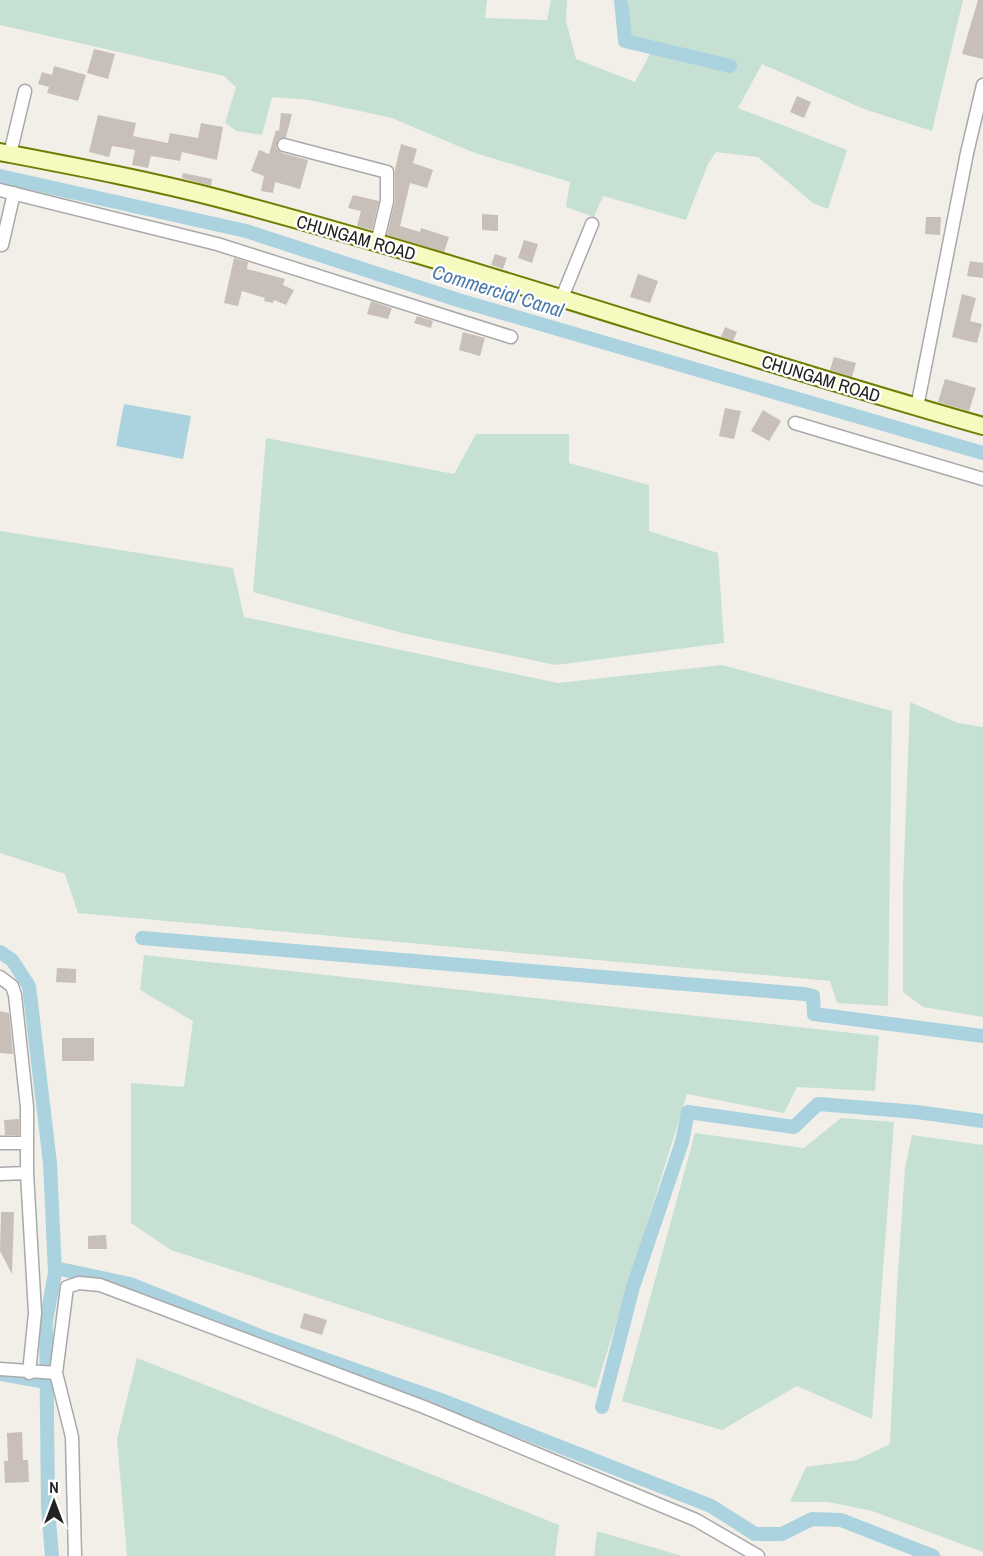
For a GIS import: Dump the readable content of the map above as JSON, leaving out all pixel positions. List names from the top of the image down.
{
  "streets": {
    "main road": ["CHUNGAM ROAD"]
  },
  "water": ["Commercial Canal"],
  "north": "top"
}
